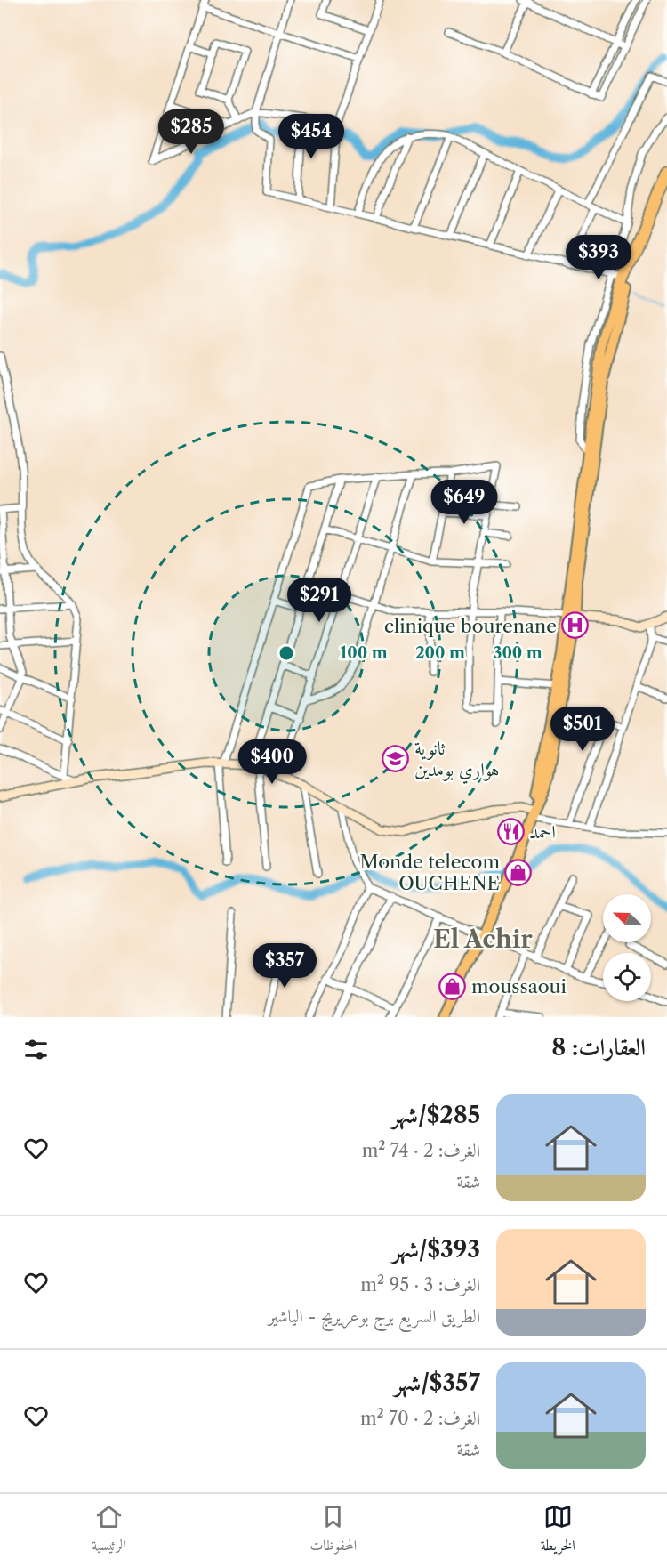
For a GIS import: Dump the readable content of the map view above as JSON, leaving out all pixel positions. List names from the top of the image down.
{
  "districts": ["El Achir"],
  "places": {
    "hospital": ["clinique bourenane"],
    "school or university": ["ثانوية هواري بومدين"],
    "restaurant": ["احمد"],
    "shop": ["Monde telecom OUCHENE", "moussaoui"]
  },
  "north": "top left",
  "page": {
    "price": [
      "$285",
      "$454",
      "$393",
      "$649",
      "$291",
      "$501",
      "$400",
      "$357"
    ],
    "heading": "العقارات: 8",
    "list": [
      {
        "name": "$285/شهر",
        "note": "الغرف: 2 · 74 m² · شقة"
      },
      {
        "name": "$393/شهر",
        "note": "الغرف: 3 · 95 m² · الطريق السريع برج بوعريريج - الياشير"
      },
      {
        "name": "$357/شهر",
        "note": "الغرف: 2 · 70 m² · شقة"
      }
    ],
    "tabs": ["الخريطة", "المحفوظات", "الرئيسية"]
  },
  "rings": ["100 m", "200 m", "300 m"]
}
